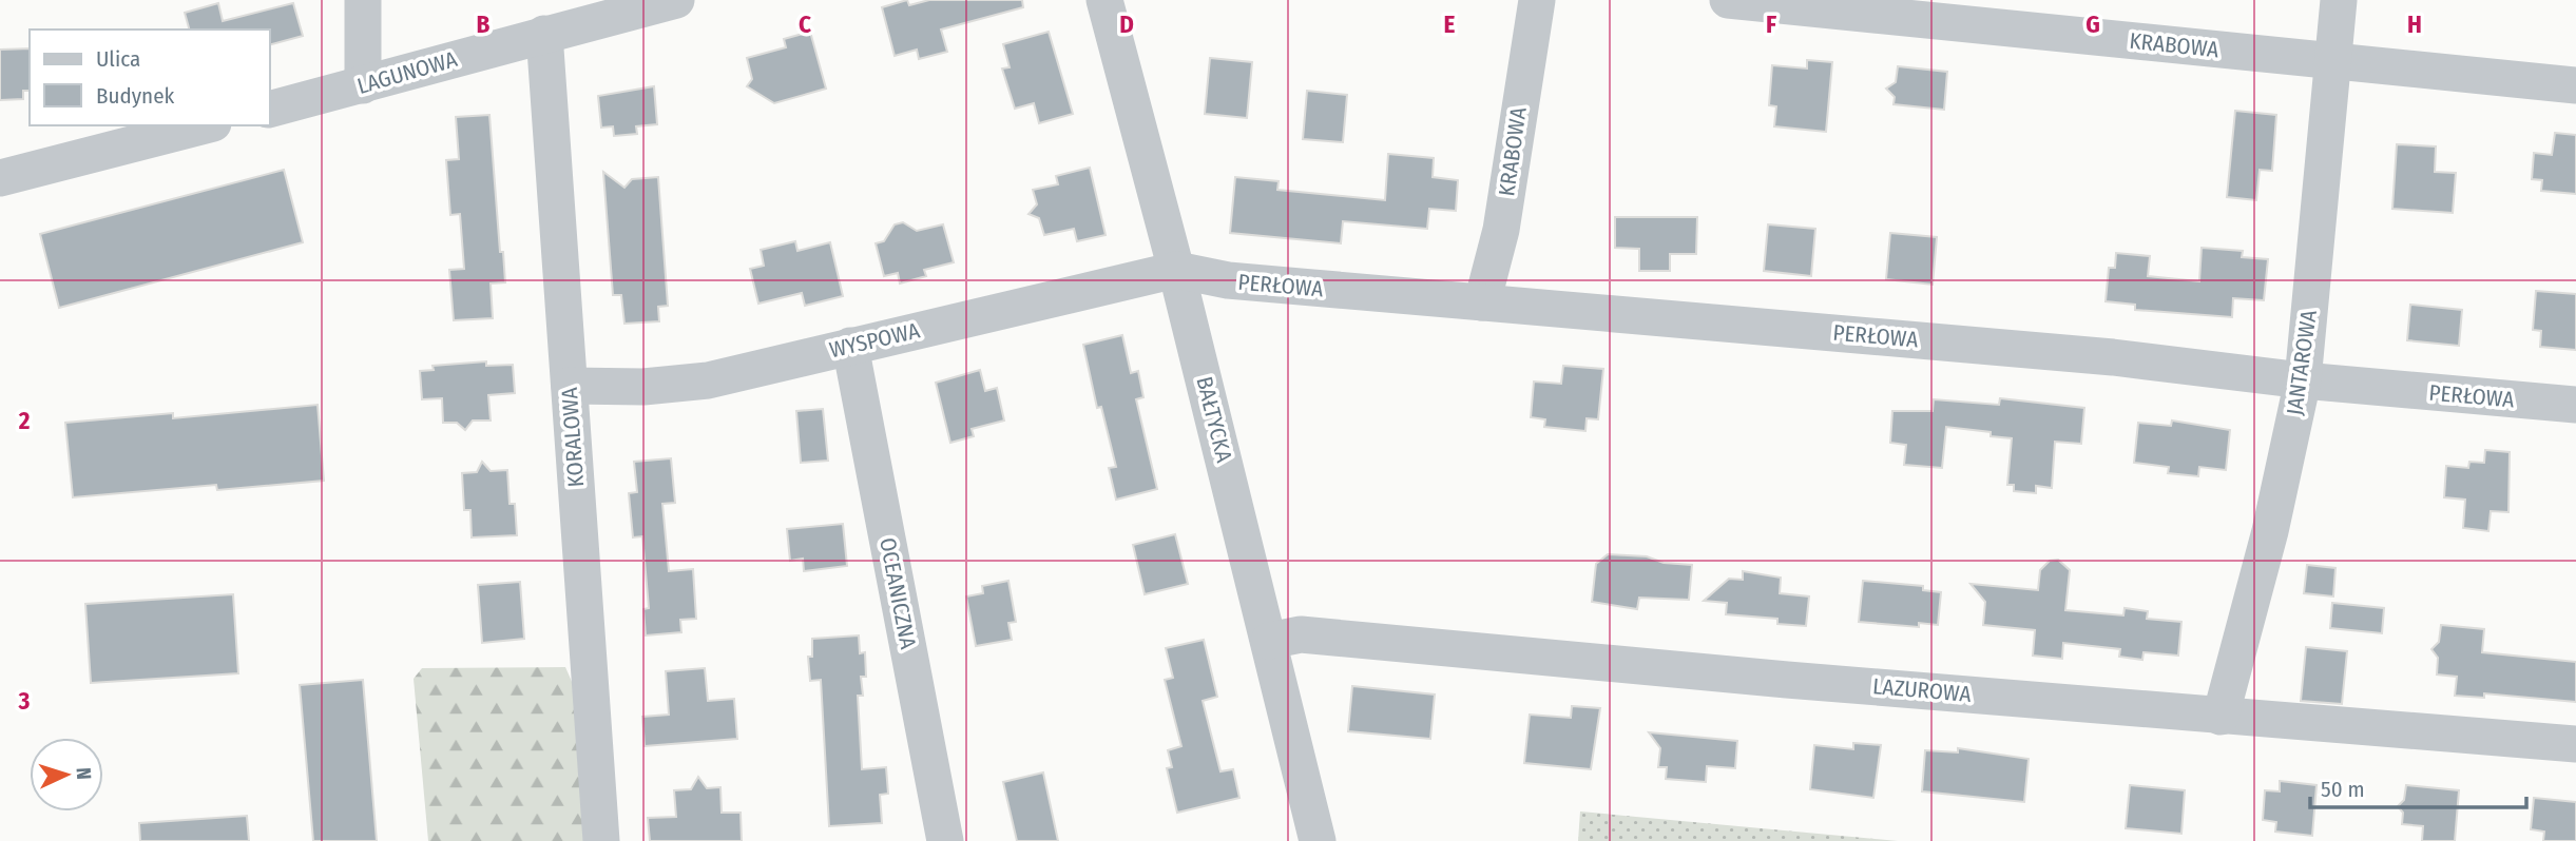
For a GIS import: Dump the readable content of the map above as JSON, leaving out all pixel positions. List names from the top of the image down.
{
  "streets": {
    "street": [
      "KRABOWA",
      "LAGUNOWA",
      "PERŁOWA",
      "WYSPOWA",
      "JANTAROWA",
      "BAŁTYCKA",
      "KORALOWA",
      "OCEANICZNA",
      "LAZUROWA"
    ]
  },
  "crossings": [
    ["KRABOWA", "PERŁOWA"],
    ["KRABOWA", "JANTAROWA"],
    ["LAGUNOWA", "KORALOWA"],
    ["PERŁOWA", "WYSPOWA"],
    ["PERŁOWA", "JANTAROWA"],
    ["PERŁOWA", "BAŁTYCKA"],
    ["WYSPOWA", "BAŁTYCKA"],
    ["WYSPOWA", "KORALOWA"],
    ["WYSPOWA", "OCEANICZNA"],
    ["JANTAROWA", "LAZUROWA"],
    ["BAŁTYCKA", "LAZUROWA"]
  ],
  "legend": ["Ulica", "Budynek"],
  "scale_bar": "50 m",
  "north": "right",
  "grid": {
    "columns": [
      "B",
      "C",
      "D",
      "E",
      "F",
      "G",
      "H"
    ],
    "rows": ["2", "3"]
  }
}
